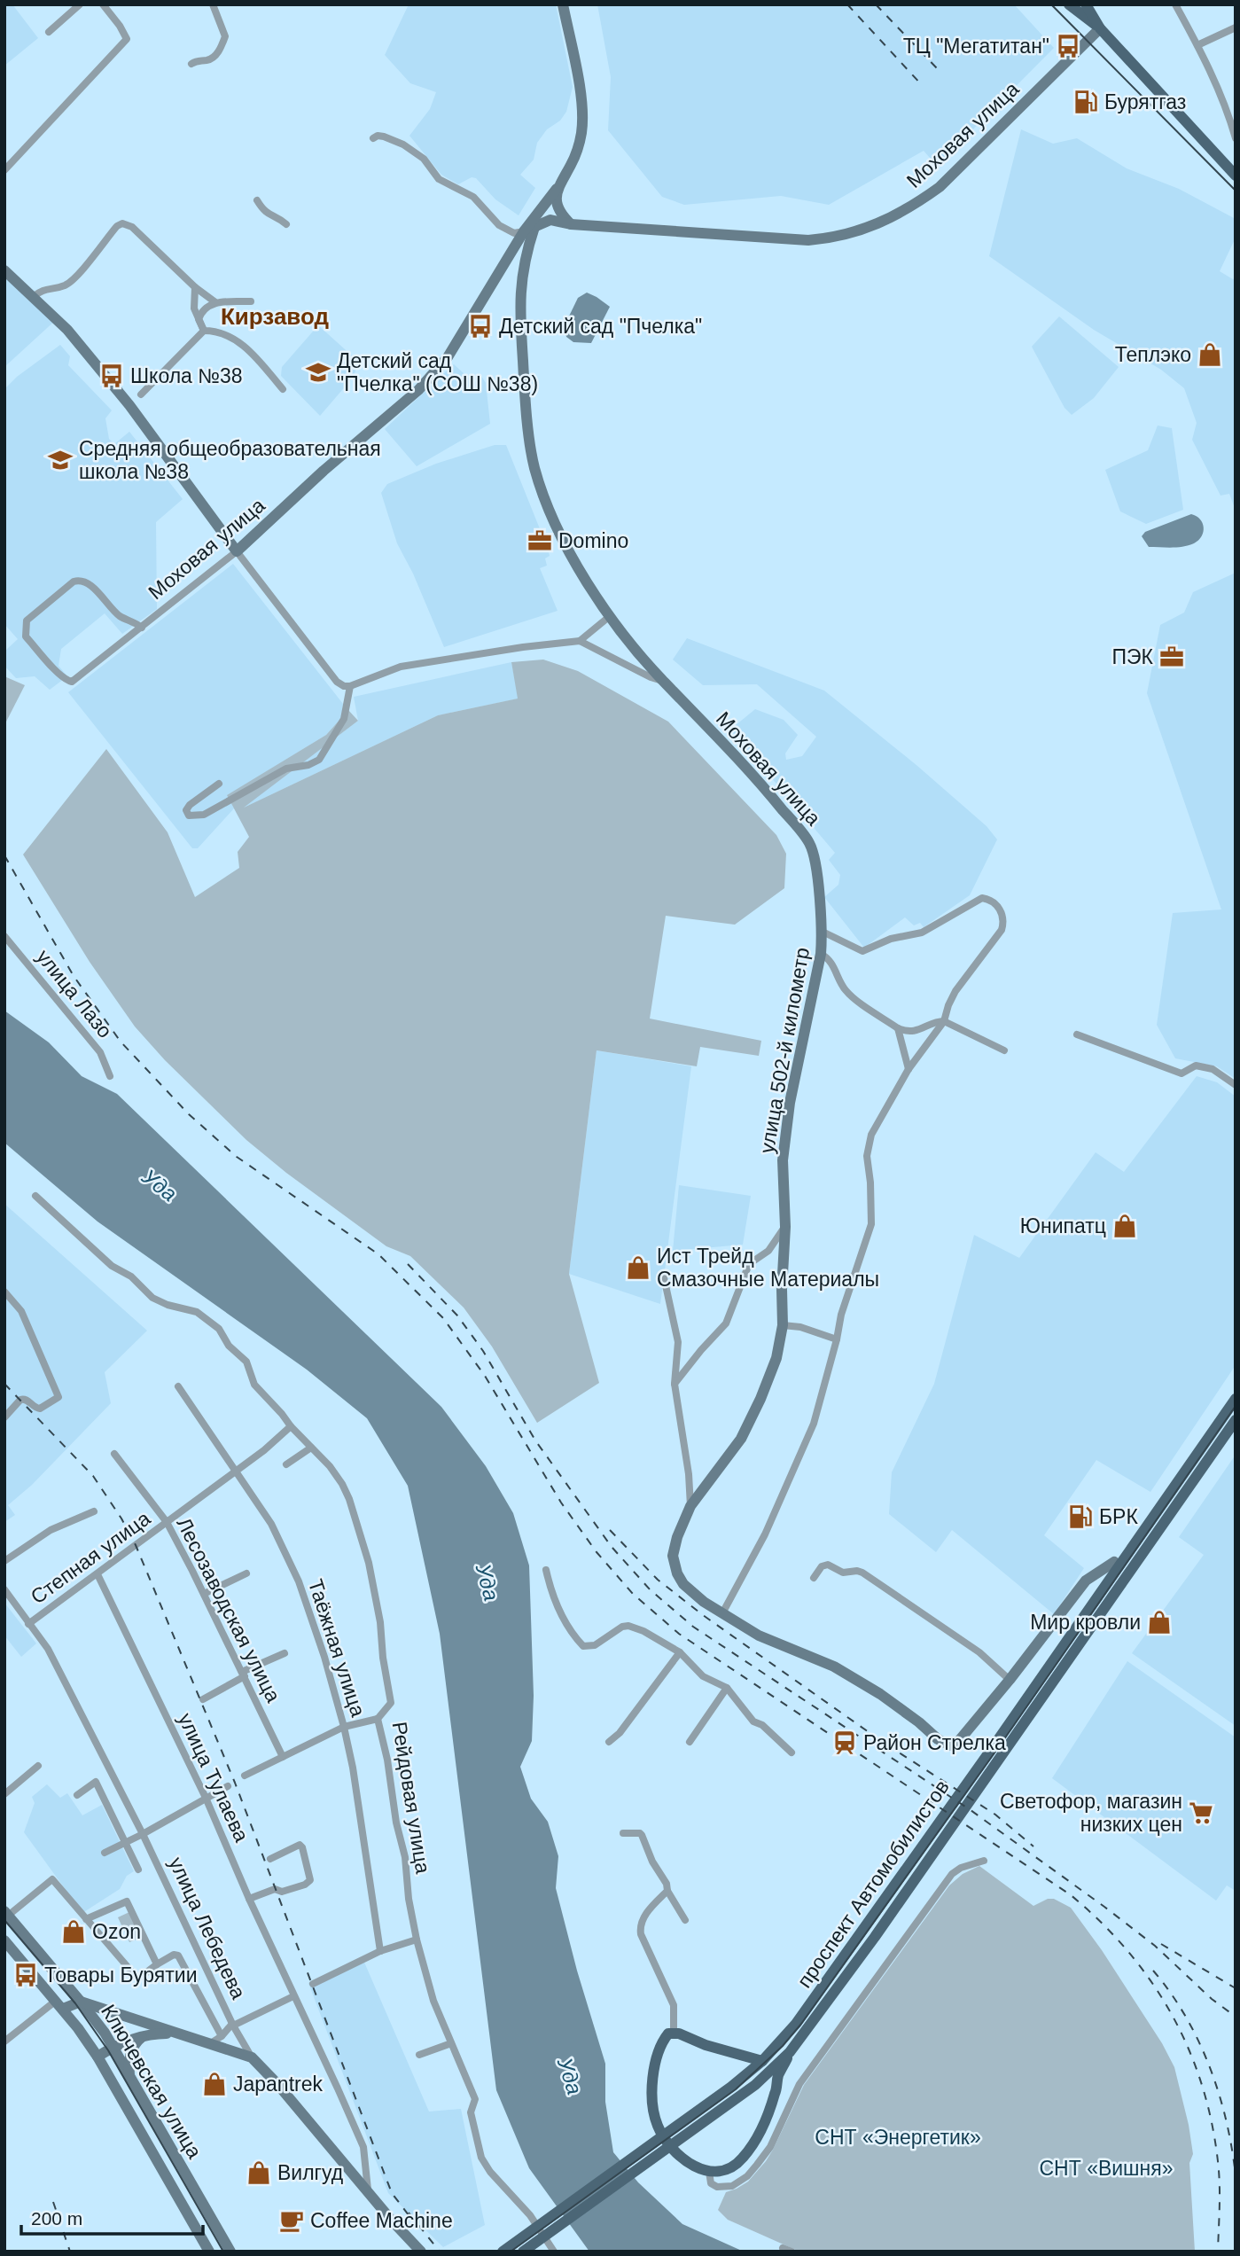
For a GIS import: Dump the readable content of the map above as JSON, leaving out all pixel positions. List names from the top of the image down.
{
  "streets": {
    "main road": ["проспект Автомобилистов"],
    "street": [
      "Моховая улица",
      "улица Лазо",
      "улица 502-й километр",
      "Степная улица",
      "Лесозаводская улица",
      "Таёжная улица",
      "улица Тулаева",
      "Рейдовая улица",
      "улица Лебедева",
      "Ключевская улица"
    ]
  },
  "crossings": [
    ["Моховая улица", "улица 502-й километр"],
    ["улица 502-й километр", "проспект Автомобилистов"],
    ["Степная улица", "Лесозаводская улица"],
    ["Степная улица", "Таёжная улица"],
    ["Степная улица", "улица Тулаева"],
    ["Степная улица", "Рейдовая улица"],
    ["Степная улица", "улица Лебедева"],
    ["улица Тулаева", "улица Лебедева"]
  ],
  "districts": ["Кирзавод"],
  "water": ["Уда"],
  "parks": ["СНТ «Энергетик»", "СНТ «Вишня»"],
  "places": {
    "bus stop": [
      "ТЦ \"Мегатитан\"",
      "Детский сад \"Пчелка\"",
      "Школа №38",
      "Товары Бурятии"
    ],
    "fuel station": ["Бурятгаз", "БРК"],
    "shop": [
      "Теплэко",
      "Юнипатц",
      "Ист Трейд Смазочные Материалы",
      "Мир кровли",
      "Ozon",
      "Japantrek",
      "Вилгуд"
    ],
    "school or university": ["Детский сад \"Пчелка\" (СОШ №38)", "Средняя общеобразовательная школа №38"],
    "office": ["Domino", "ПЭК"],
    "station": ["Район Стрелка"],
    "supermarket": ["Светофор, магазин низких цен"],
    "cafe": ["Coffee Machine"]
  },
  "scale_bar": "200 m"
}
